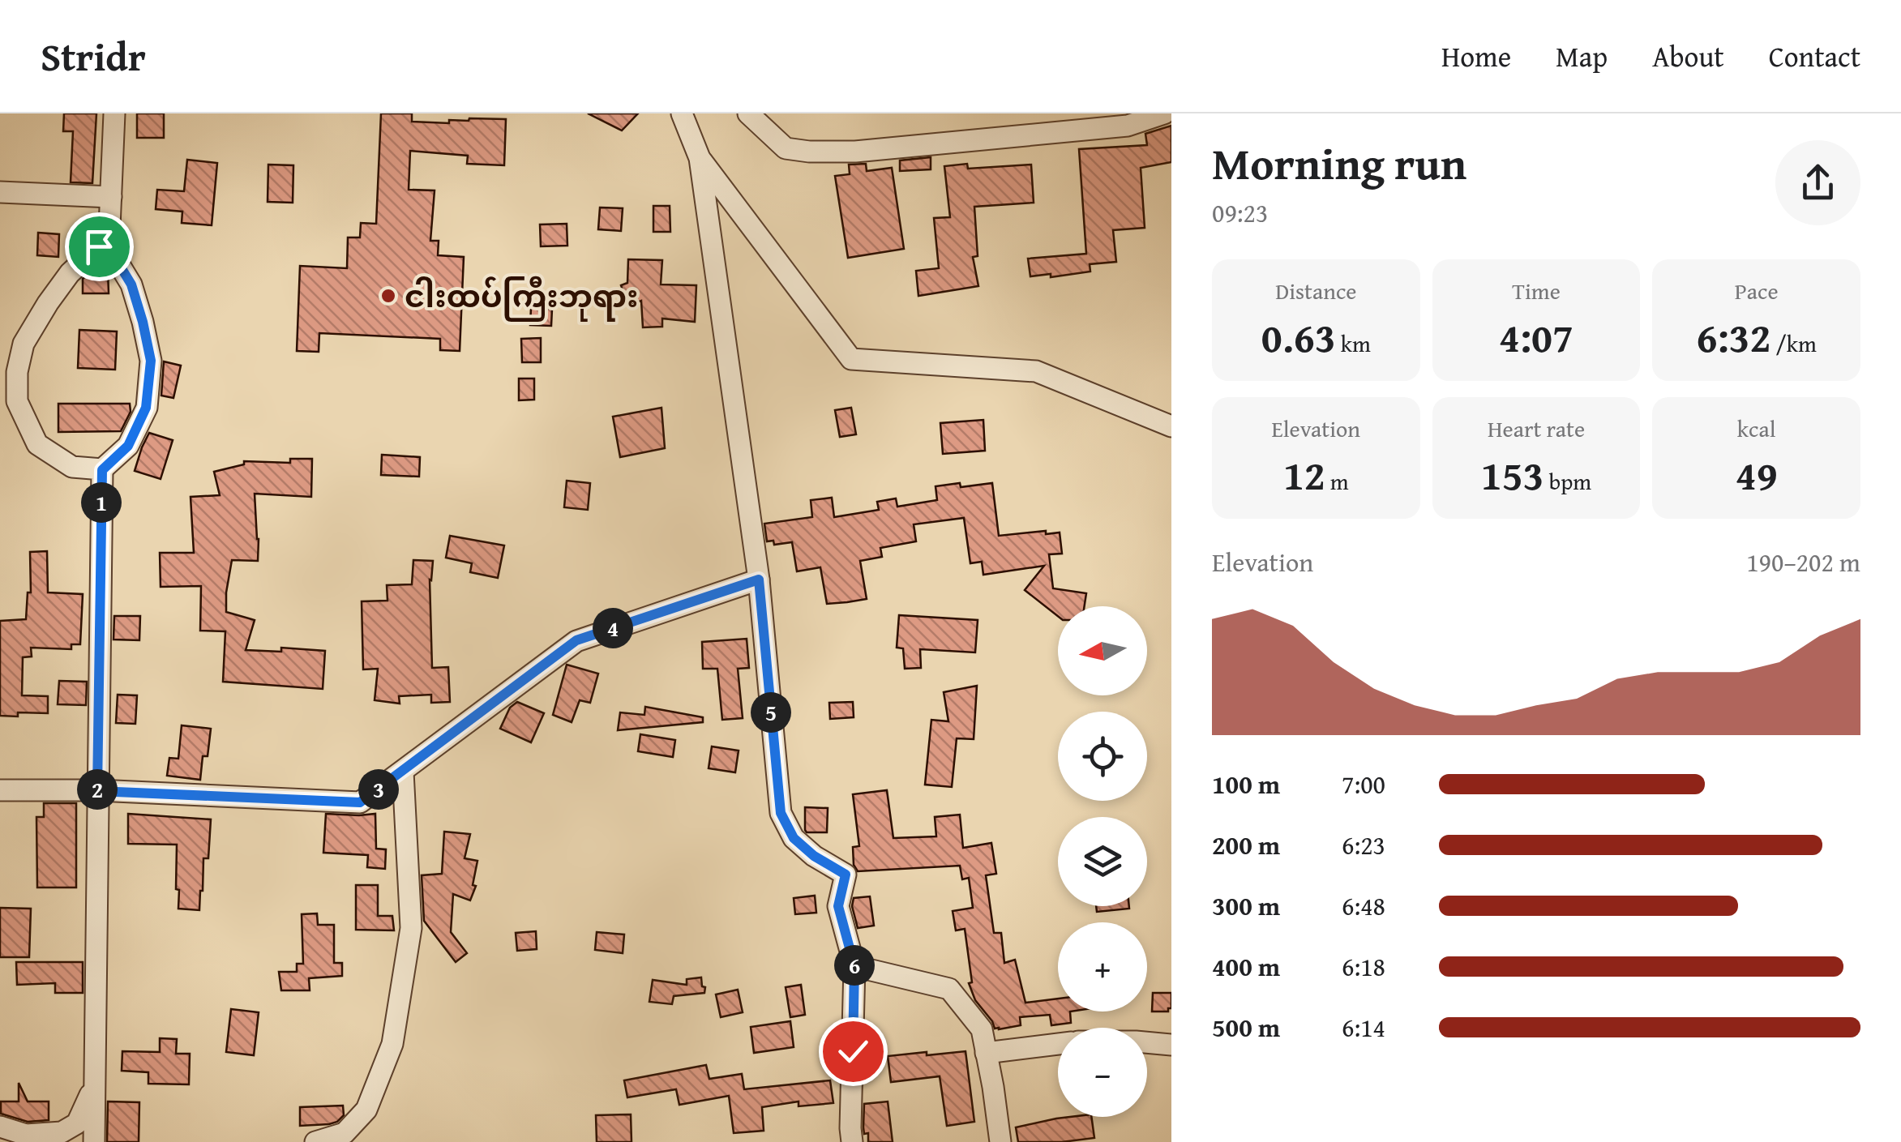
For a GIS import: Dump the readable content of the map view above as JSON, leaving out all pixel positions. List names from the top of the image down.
{
  "places": ["ငါးထပ်ကြီးဘုရား"],
  "north": "left",
  "page": {
    "header": "Stridr",
    "nav": [
      "Home",
      "Map",
      "About",
      "Contact"
    ],
    "heading": ["Morning run", "09:23"],
    "stats": [
      ["Distance", "0.63 km"],
      ["Time", "4:07"],
      ["Pace", "6:32 /km"],
      ["Elevation", "12 m"],
      ["Heart rate", "153 bpm"],
      ["kcal", "49"]
    ],
    "pins": [
      "1",
      "4",
      "5",
      "2",
      "3",
      "6"
    ],
    "chart": ["Elevation", "190–202 m"],
    "map_buttons": ["+", "−"],
    "list": [
      {
        "name": "100 m",
        "note": "7:00"
      },
      {
        "name": "200 m",
        "note": "6:23"
      },
      {
        "name": "300 m",
        "note": "6:48"
      },
      {
        "name": "400 m",
        "note": "6:18"
      },
      {
        "name": "500 m",
        "note": "6:14"
      }
    ]
  }
}
